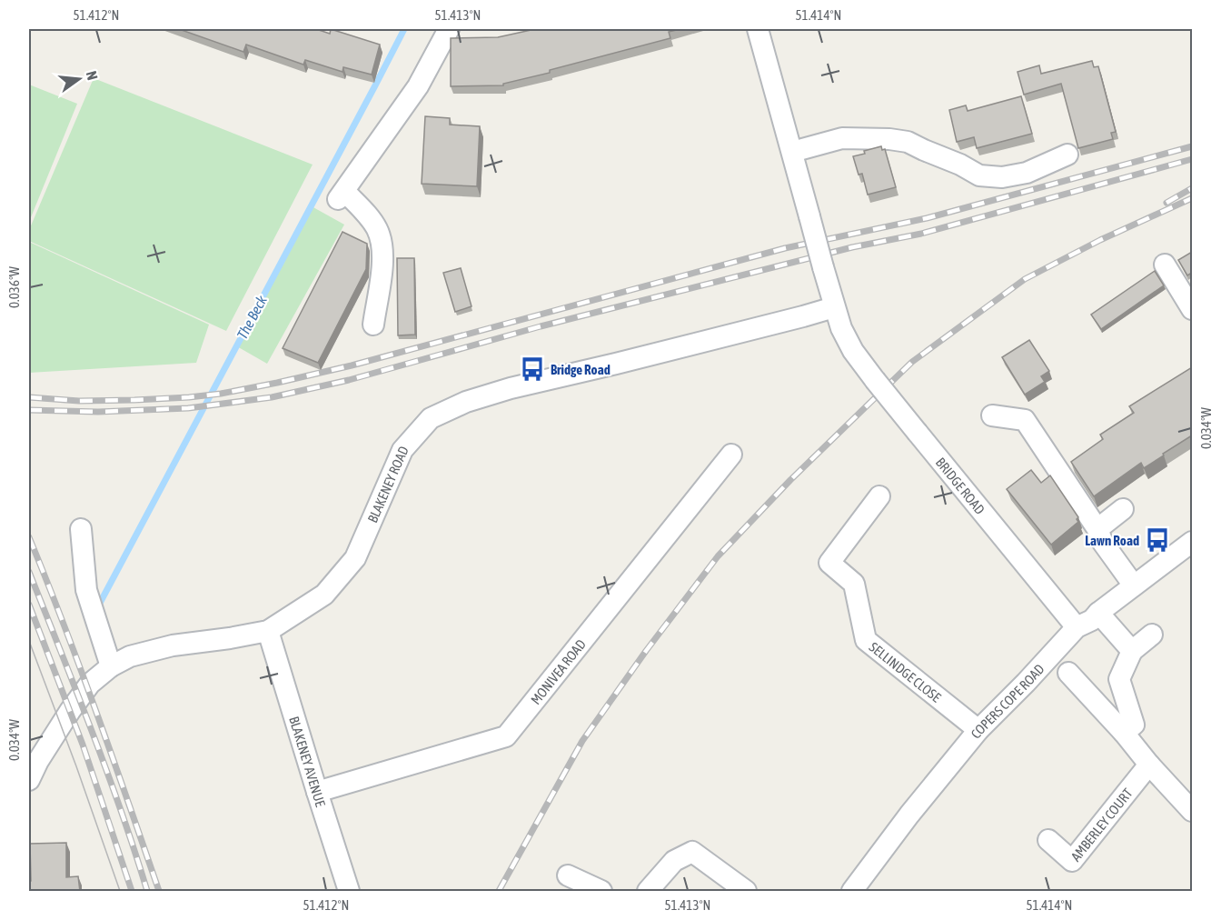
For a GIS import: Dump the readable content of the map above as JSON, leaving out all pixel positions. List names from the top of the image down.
{
  "streets": {
    "street": [
      "BLAKENEY ROAD",
      "BRIDGE ROAD",
      "MONIVEA ROAD",
      "SELLINDGE CLOSE",
      "COPERS COPE ROAD",
      "BLAKENEY AVENUE",
      "AMBERLEY COURT"
    ]
  },
  "crossings": [
    ["BLAKENEY ROAD", "BRIDGE ROAD"],
    ["BLAKENEY ROAD", "BLAKENEY AVENUE"],
    ["BRIDGE ROAD", "COPERS COPE ROAD"],
    ["MONIVEA ROAD", "BLAKENEY AVENUE"],
    ["SELLINDGE CLOSE", "COPERS COPE ROAD"]
  ],
  "water": ["The Beck"],
  "places": {
    "bus stop": ["Bridge Road", "Lawn Road"]
  },
  "north": "right",
  "coordinates": [
    "51.412°N",
    "51.413°N",
    "51.414°N",
    "0.036°W",
    "0.034°W"
  ]
}
